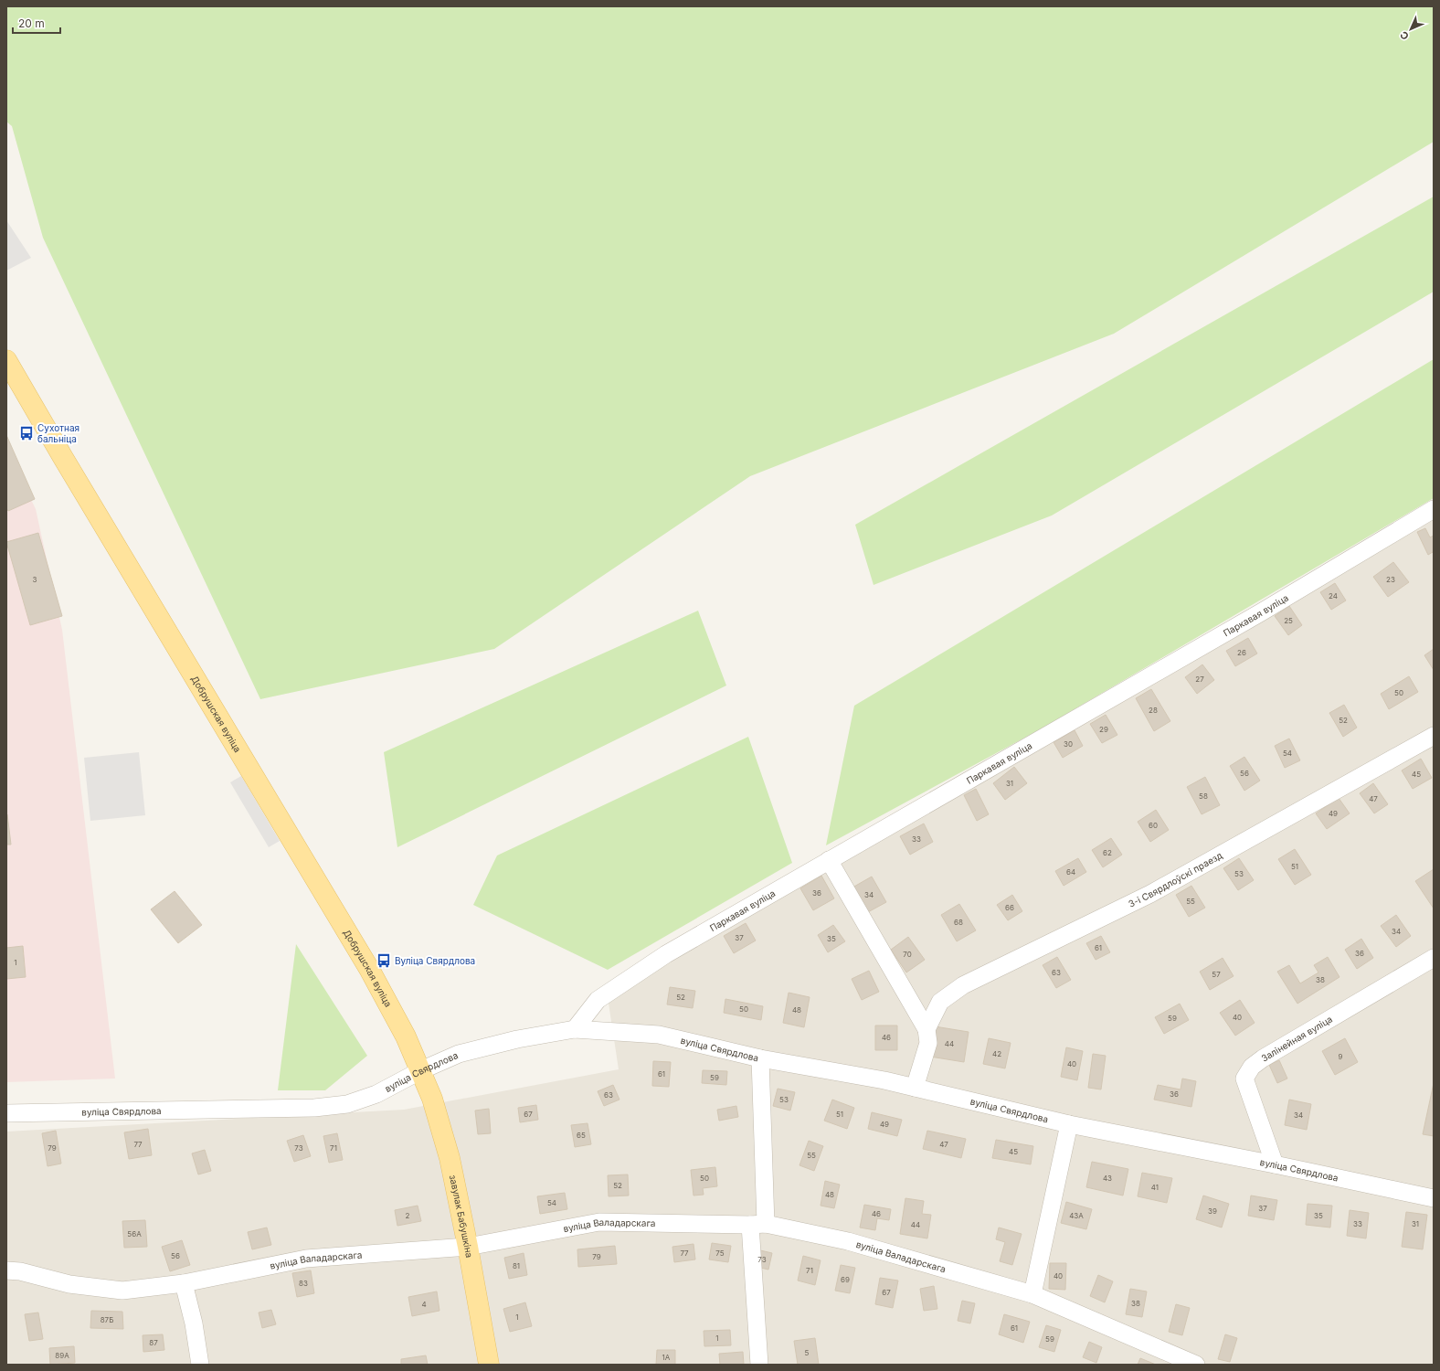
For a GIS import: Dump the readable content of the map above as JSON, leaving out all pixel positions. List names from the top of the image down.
{
  "streets": {
    "main road": ["Добрушская вуліца", "завулак Бабушкіна"],
    "street": [
      "Паркавая вуліца",
      "3-і Свярдлоўскі праезд",
      "Залінейная вуліца",
      "вуліца Свярдлова",
      "вуліца Валадарскага"
    ]
  },
  "crossings": [
    ["Паркавая вуліца", "вуліца Свярдлова"],
    ["Добрушская вуліца", "вуліца Свярдлова"],
    ["Добрушская вуліца", "завулак Бабушкіна"],
    ["Залінейная вуліца", "вуліца Свярдлова"],
    ["вуліца Свярдлова", "завулак Бабушкіна"],
    ["завулак Бабушкіна", "вуліца Валадарскага"]
  ],
  "places": {
    "bus stop": ["Сухотная бальніца", "Вуліца Свярдлова"]
  },
  "house_numbers": [
    "3",
    "23",
    "24",
    "25",
    "26",
    "27",
    "50",
    "28",
    "52",
    "29",
    "30",
    "54",
    "56",
    "45",
    "31",
    "58",
    "47",
    "49",
    "60",
    "33",
    "62",
    "51",
    "64",
    "53",
    "36",
    "34",
    "55",
    "66",
    "68",
    "34",
    "37",
    "35",
    "61",
    "36",
    "70",
    "1",
    "63",
    "57",
    "38",
    "52",
    "50",
    "48",
    "40",
    "59",
    "46",
    "44",
    "42",
    "9",
    "40",
    "61",
    "59",
    "36",
    "63",
    "53",
    "67",
    "51",
    "34",
    "49",
    "65",
    "77",
    "47",
    "79",
    "73",
    "71",
    "45",
    "55",
    "50",
    "43",
    "52",
    "41",
    "48",
    "54",
    "37",
    "39",
    "46",
    "2",
    "43А",
    "35",
    "33",
    "31",
    "44",
    "56А",
    "77",
    "75",
    "56",
    "79",
    "73",
    "81",
    "71",
    "40",
    "69",
    "83",
    "67",
    "38",
    "4",
    "1",
    "87Б",
    "61",
    "1",
    "59",
    "87",
    "5",
    "89А",
    "1А"
  ],
  "scale_bar": "20 m",
  "north": "bottom left"
}
